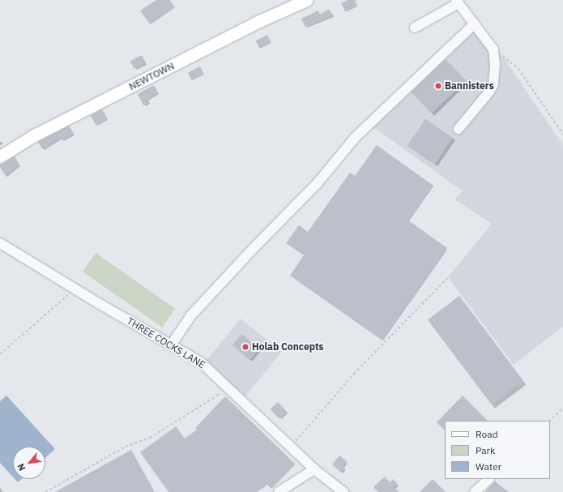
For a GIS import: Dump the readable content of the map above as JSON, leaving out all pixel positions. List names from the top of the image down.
{
  "streets": {
    "main road": ["NEWTOWN"],
    "street": ["THREE COCKS LANE"]
  },
  "places": ["Bannisters", "Holab Concepts"],
  "legend": ["Road", "Park", "Water"],
  "north": "bottom left"
}
